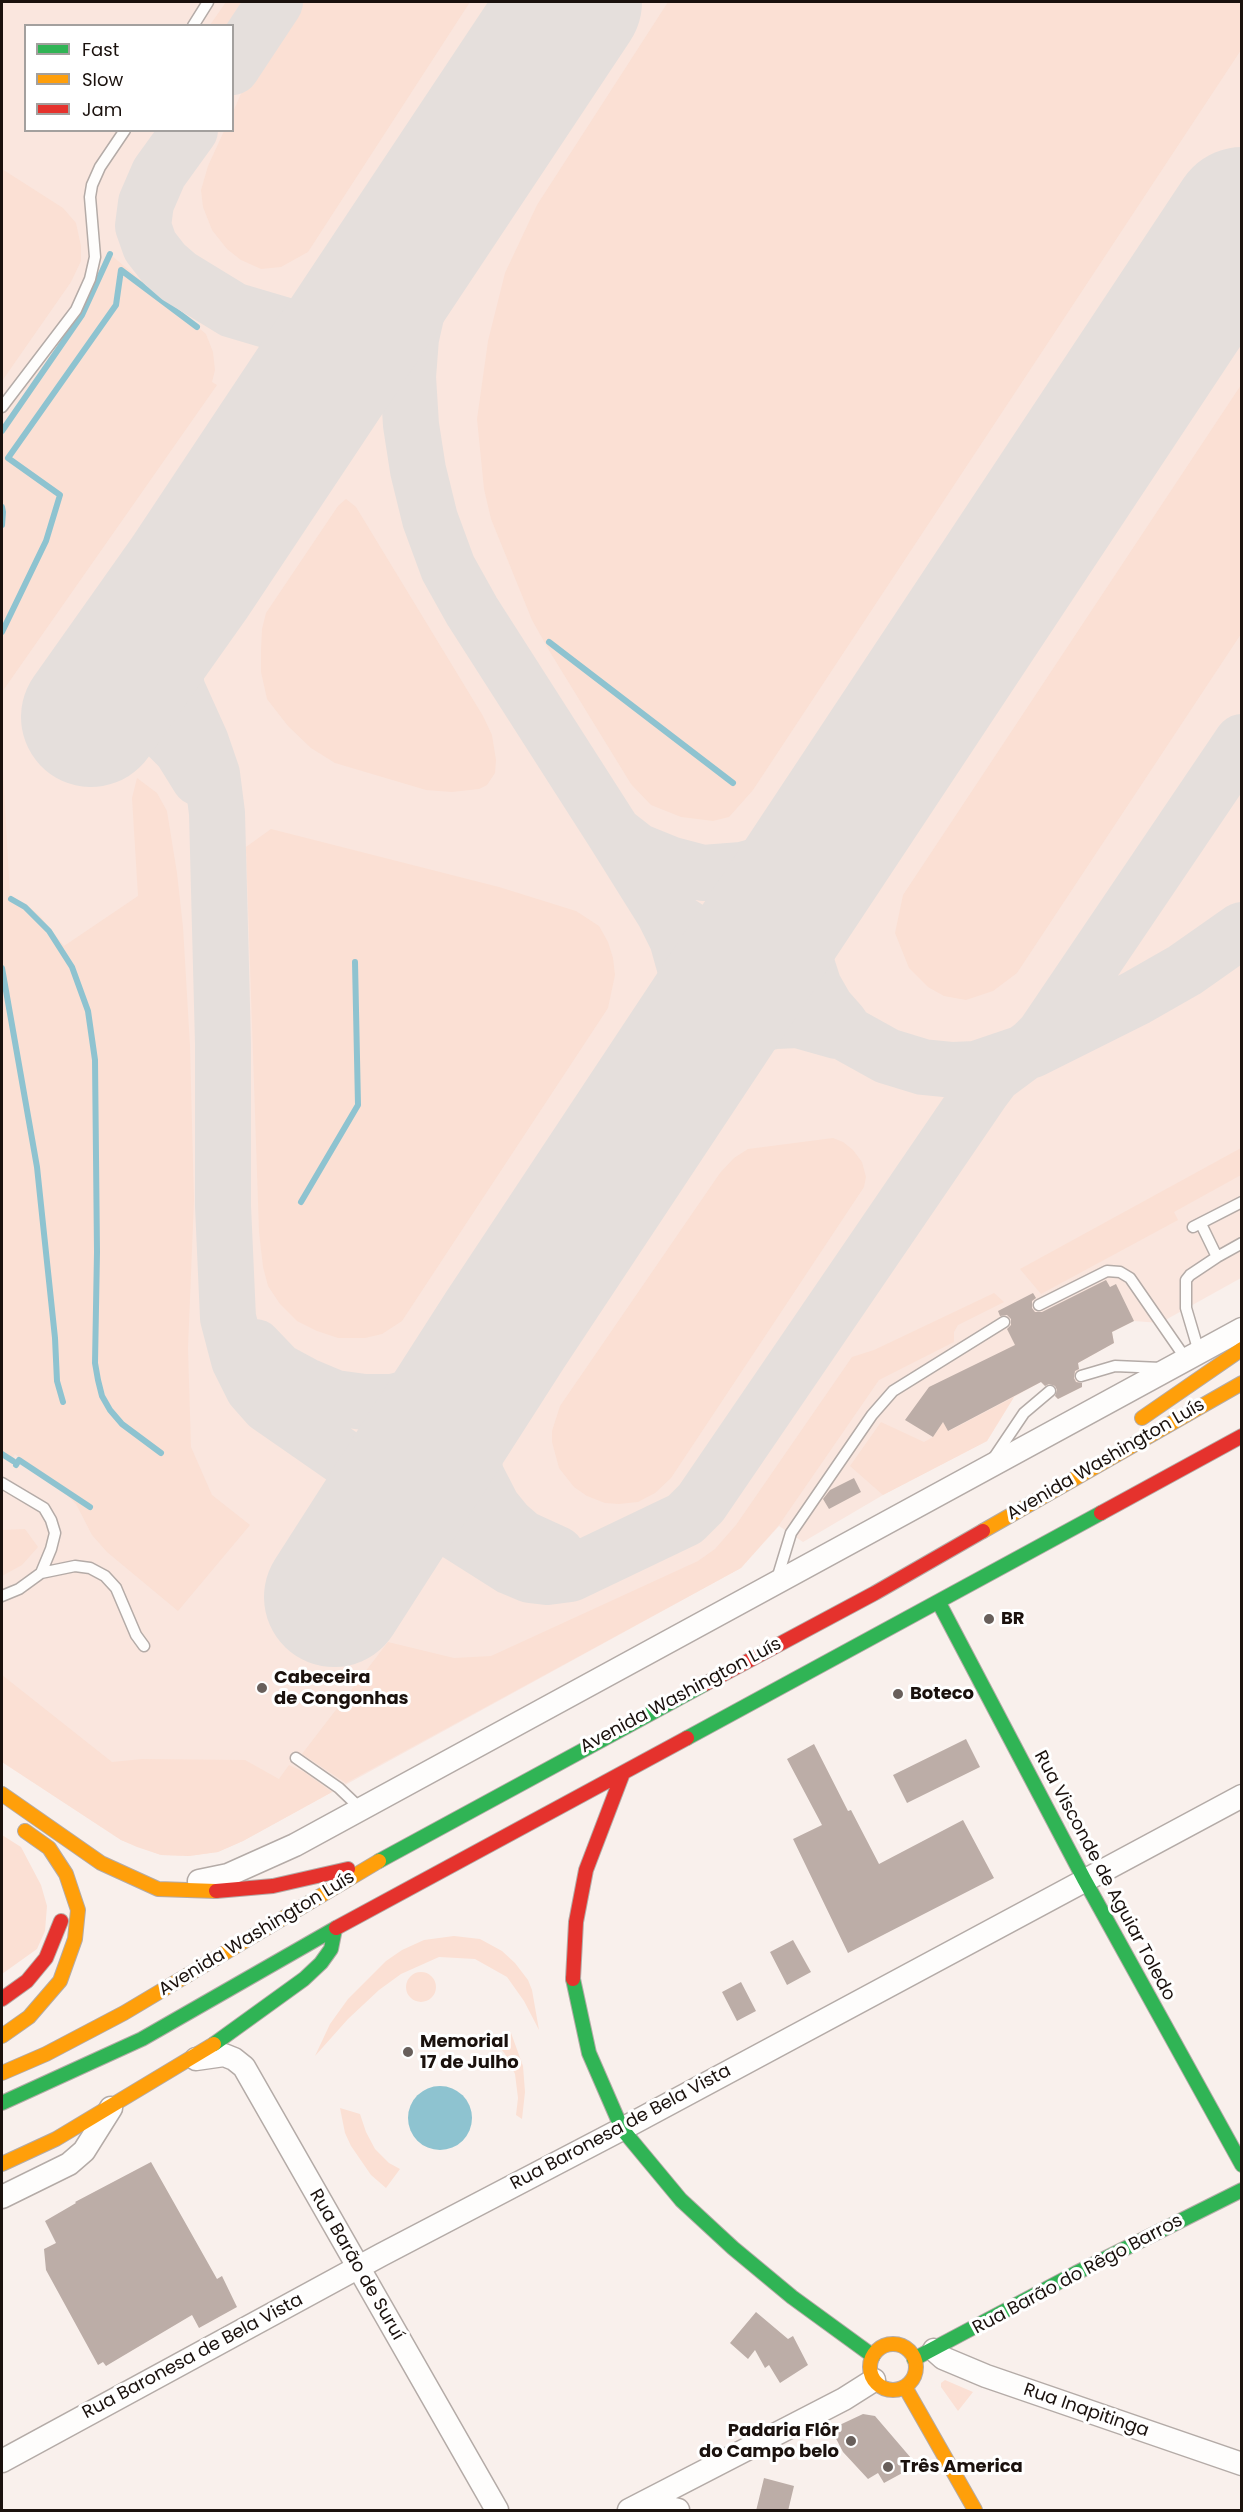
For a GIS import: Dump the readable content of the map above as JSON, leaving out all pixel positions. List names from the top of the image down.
{
  "streets": {
    "main road": ["Avenida Washington Luís", "Rua Visconde de Aguiar Toledo", "Rua Barão do Rêgo Barros"],
    "street": ["Rua Baronesa de Bela Vista", "Rua Barão de Suruí", "Rua Inapitinga"]
  },
  "crossings": [
    ["Avenida Washington Luís", "Rua Visconde de Aguiar Toledo"],
    ["Rua Visconde de Aguiar Toledo", "Rua Baronesa de Bela Vista"],
    ["Rua Baronesa de Bela Vista", "Rua Barão de Suruí"],
    ["Rua Barão do Rêgo Barros", "Rua Inapitinga"]
  ],
  "places": [
    "BR",
    "Cabeceira de Congonhas",
    "Boteco",
    "Memorial 17 de Julho",
    "Padaria Flôr do Campo belo",
    "Três America"
  ],
  "legend": ["Fast", "Slow", "Jam"]
}
